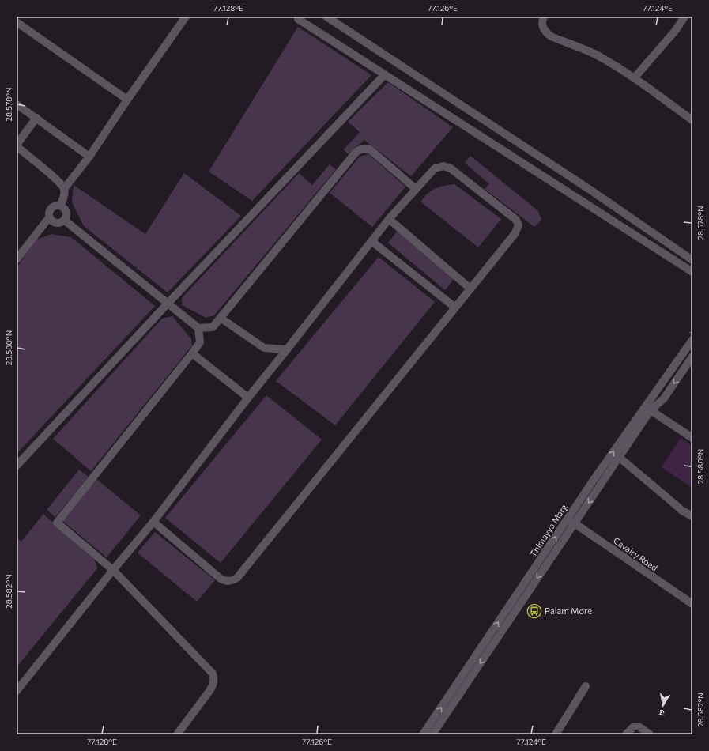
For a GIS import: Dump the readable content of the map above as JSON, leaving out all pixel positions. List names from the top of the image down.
{
  "streets": {
    "street": ["Thimayya Marg", "Cavalry Road"]
  },
  "crossings": [
    ["Thimayya Marg", "Cavalry Road"]
  ],
  "places": {
    "bus stop": ["Palam More"]
  },
  "north": "bottom",
  "coordinates": [
    "77.128°E",
    "77.126°E",
    "77.124°E",
    "28.578°N",
    "28.580°N",
    "28.582°N"
  ]
}
